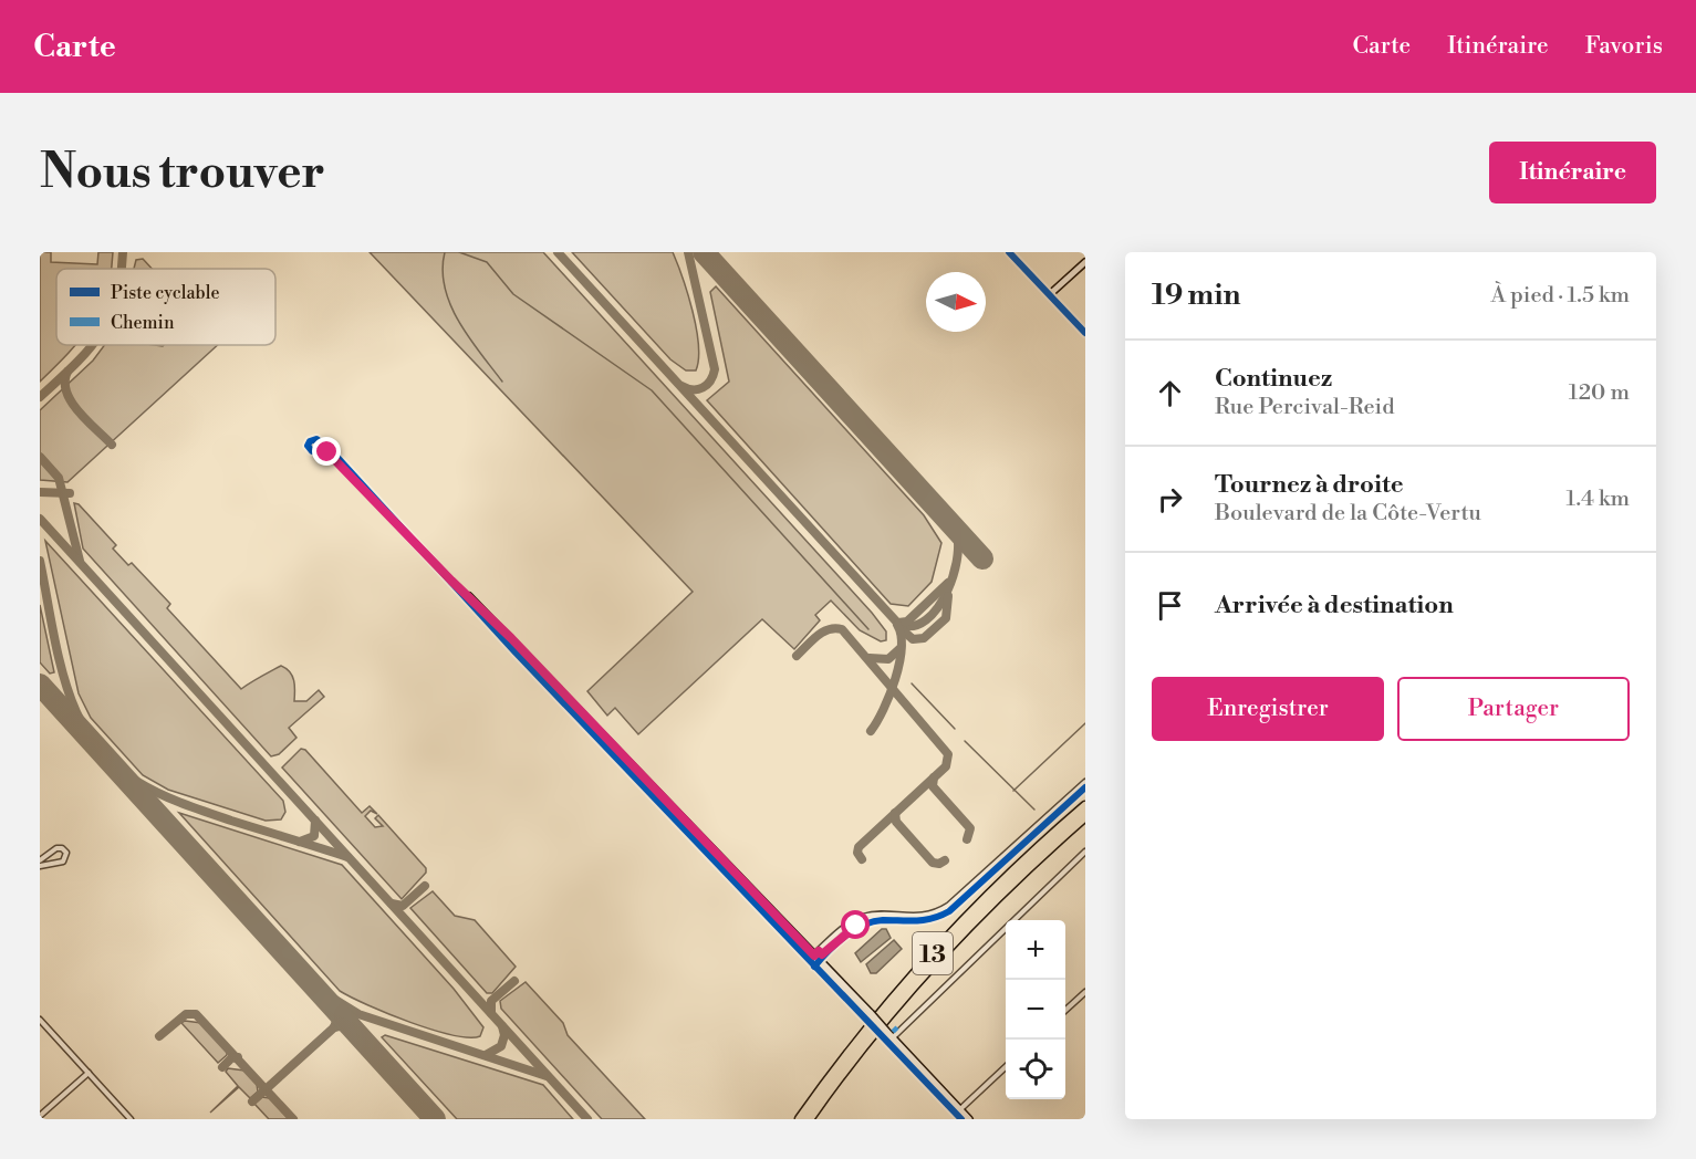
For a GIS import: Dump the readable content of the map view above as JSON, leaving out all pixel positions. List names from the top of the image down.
{
  "streets": {
    "highway": ["13"]
  },
  "legend": ["Piste cyclable", "Chemin"],
  "north": "right",
  "page": {
    "header": "Carte",
    "nav": ["Carte", "Itinéraire", "Favoris"],
    "buttons": [
      "Itinéraire",
      ["Enregistrer", "Partager"]
    ],
    "title": "Nous trouver",
    "heading": ["19 min", "À pied · 1.5 km"],
    "list": [
      ["Continuez", "Rue Percival-Reid", "120 m"],
      ["Tournez à droite", "Boulevard de la Côte-Vertu", "1.4 km"],
      "Arrivée à destination"
    ],
    "map_buttons": ["+", "−"]
  }
}
